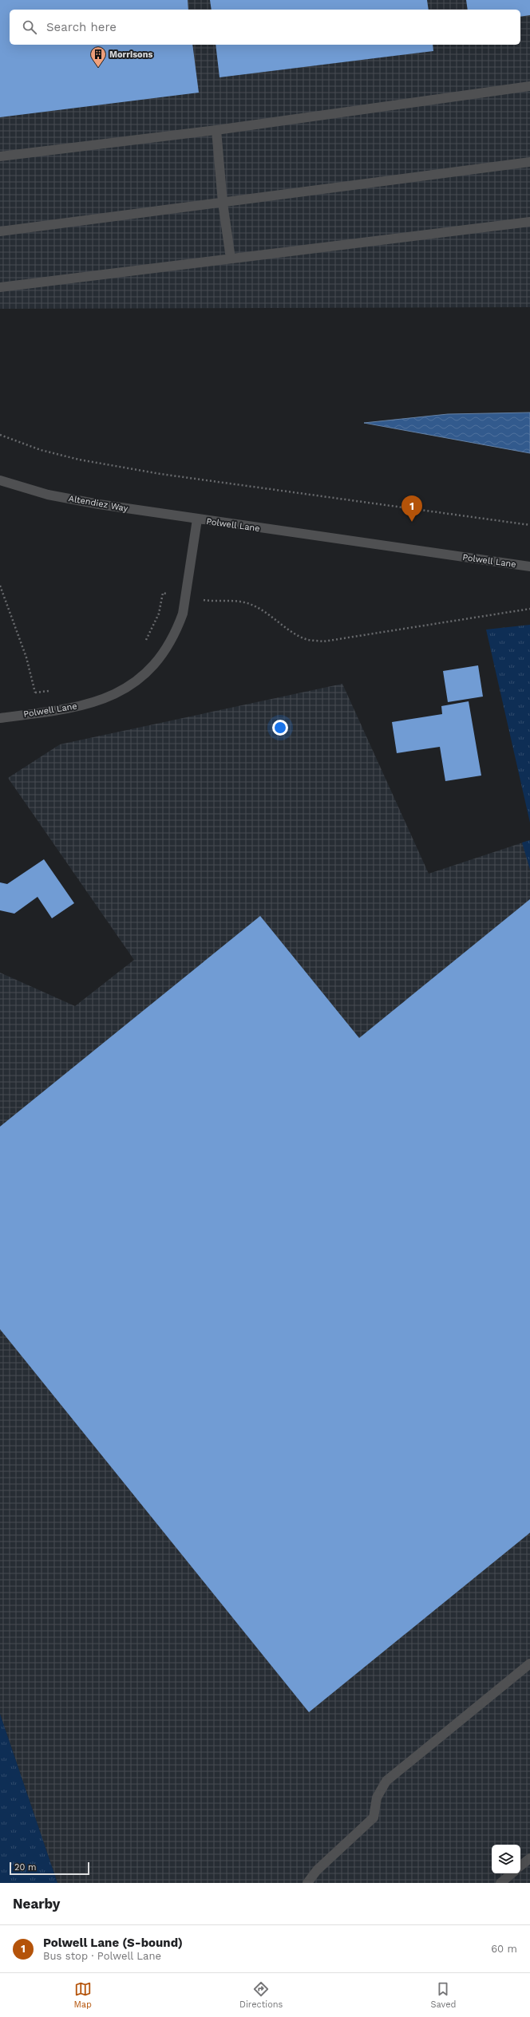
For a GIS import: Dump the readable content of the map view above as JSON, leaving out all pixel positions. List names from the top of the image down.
{
  "streets": {
    "street": ["Altendiez Way", "Polwell Lane"]
  },
  "crossings": [
    ["Altendiez Way", "Polwell Lane"]
  ],
  "places": {
    "building": ["Morrisons"]
  },
  "scale_bar": "20 m",
  "page": {
    "search": "Search here",
    "pins": "1",
    "scale": "20 m",
    "heading": "Nearby",
    "list": [
      {
        "mark": "1",
        "name": "Polwell Lane (S-bound)",
        "note": "Bus stop · Polwell Lane",
        "value": "60 m"
      }
    ],
    "nav": ["Map", "Directions", "Saved"]
  }
}
